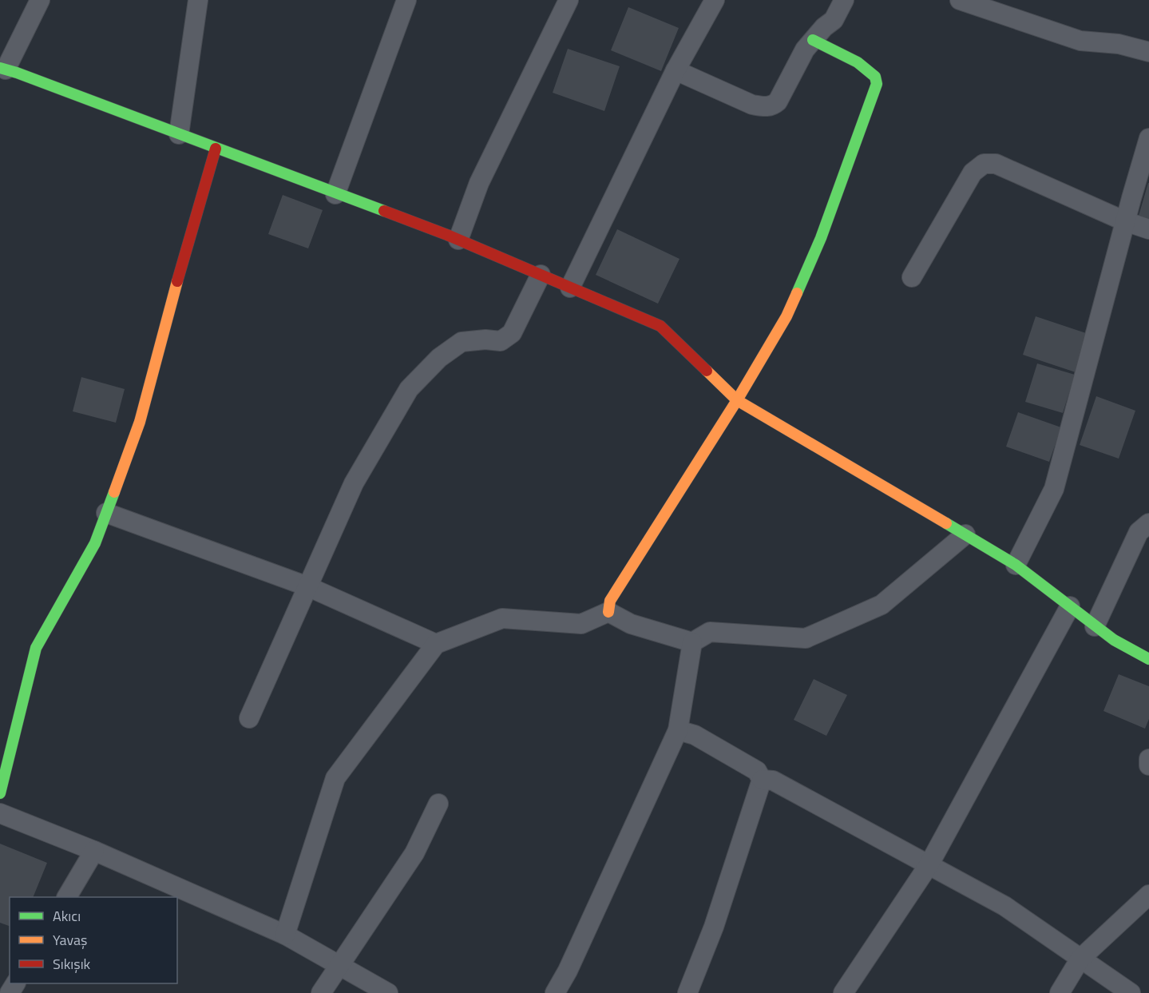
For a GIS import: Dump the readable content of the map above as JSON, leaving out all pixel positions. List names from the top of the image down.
{
  "legend": ["Akıcı", "Yavaş", "Sıkışık"]
}
